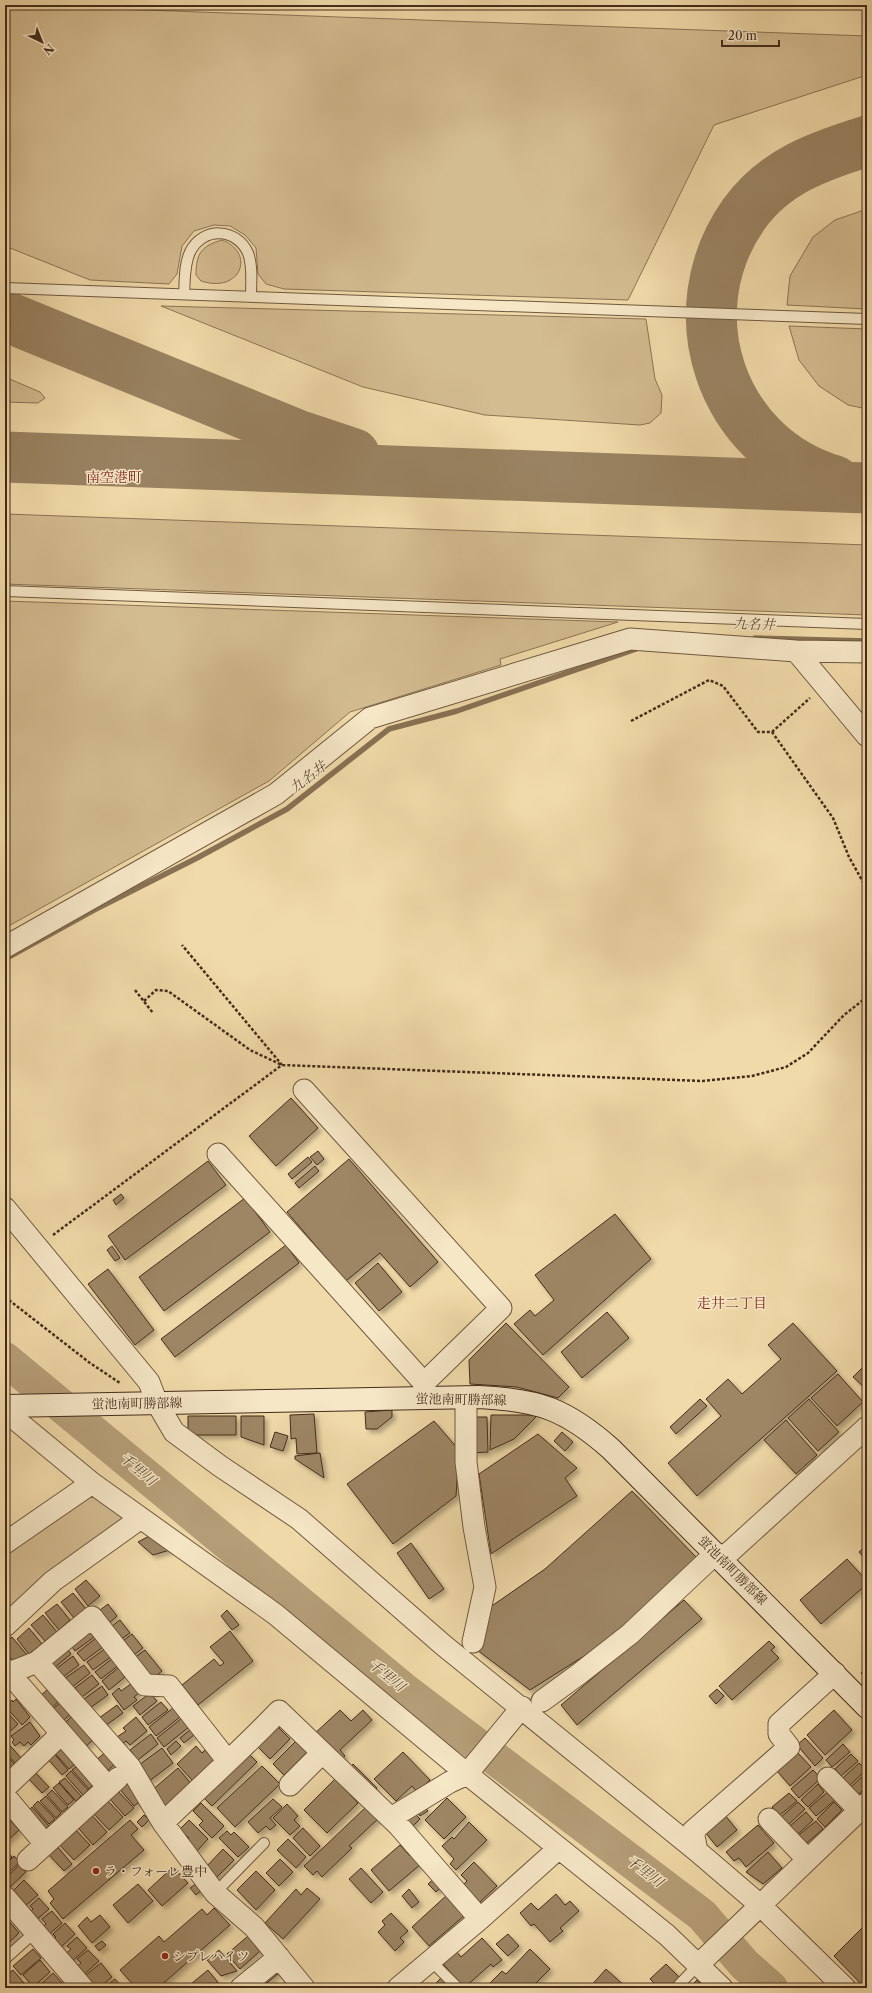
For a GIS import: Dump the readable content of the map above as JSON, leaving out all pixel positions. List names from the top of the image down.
{
  "streets": {
    "street": ["蛍池南町勝部線"]
  },
  "districts": ["南空港町", "走井二丁目"],
  "water": ["九名井", "千里川"],
  "places": ["ラ・フォーレ豊中", "シプレハイツ"],
  "scale_bar": "20 m",
  "north": "bottom right"
}
